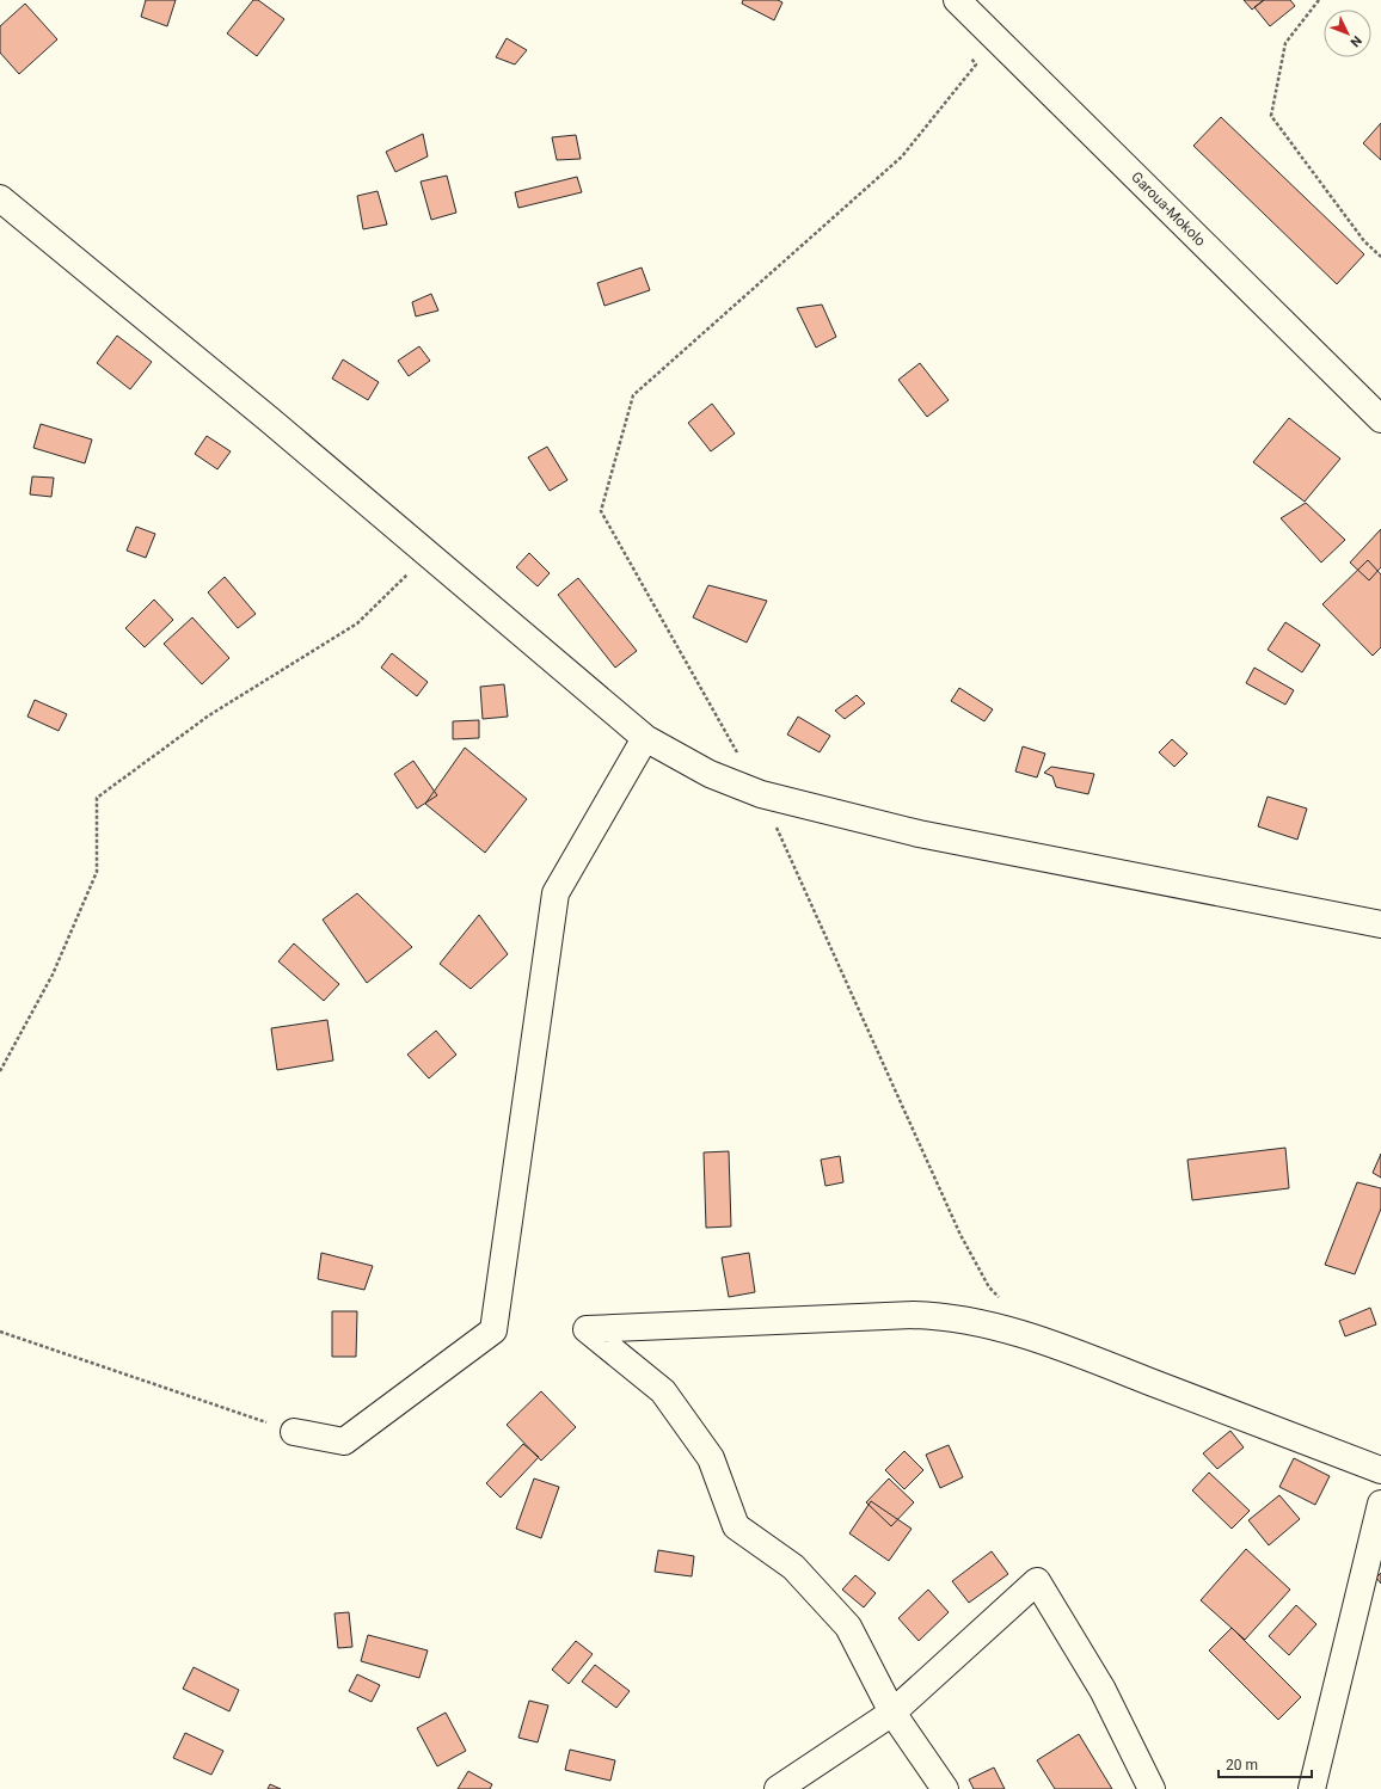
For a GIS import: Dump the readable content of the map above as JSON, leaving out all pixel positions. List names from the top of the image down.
{
  "streets": {
    "street": ["Garoua-Mokolo"]
  },
  "scale_bar": "20 m",
  "north": "bottom right"
}
